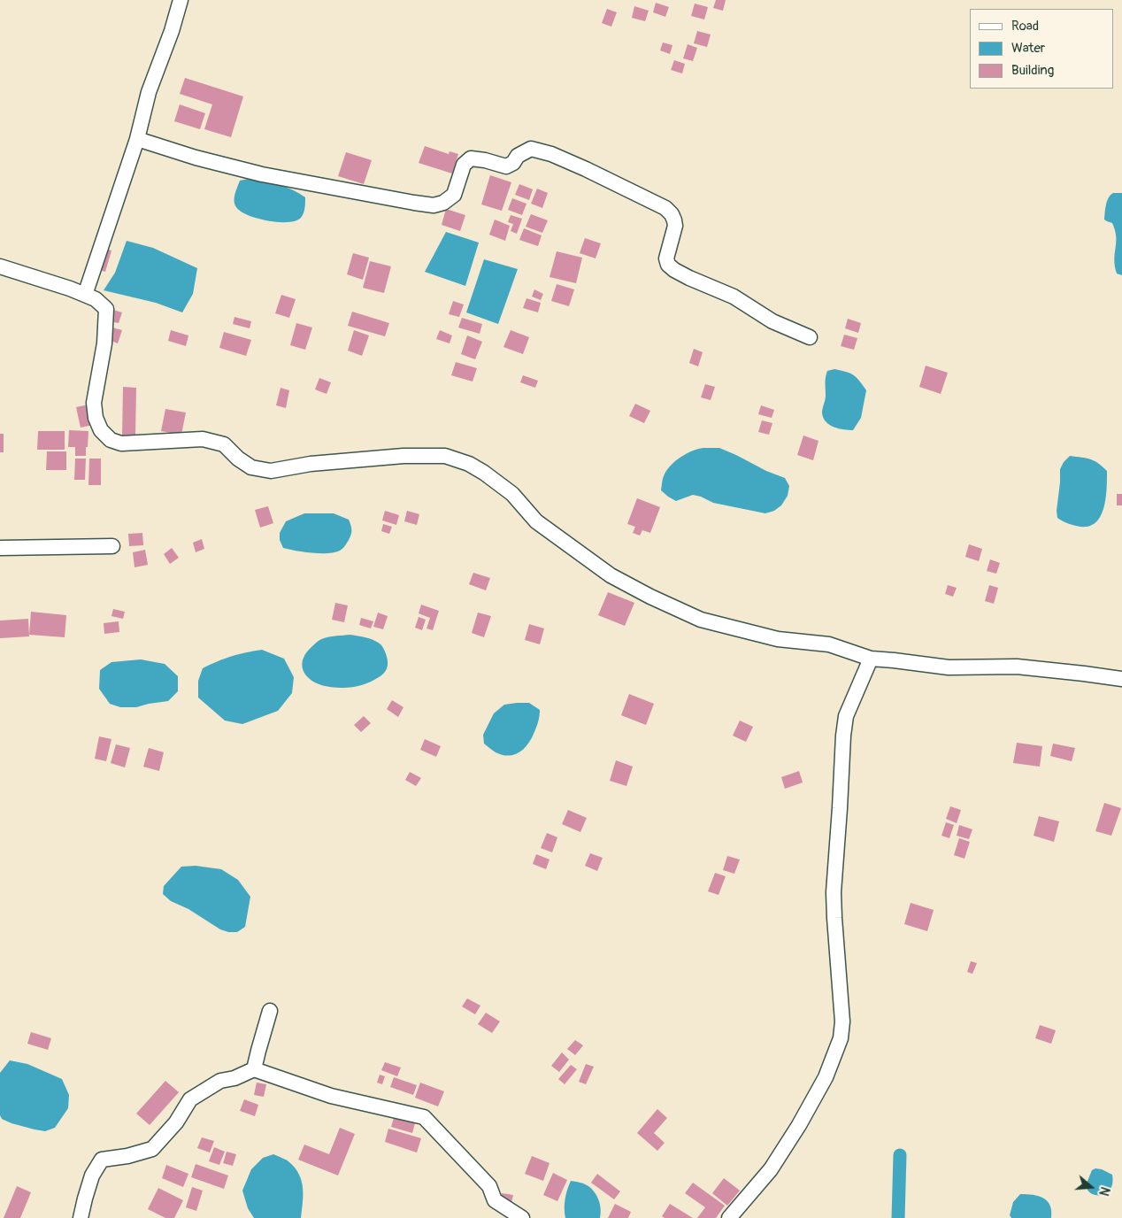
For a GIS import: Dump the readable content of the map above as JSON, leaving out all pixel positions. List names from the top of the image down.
{
  "legend": ["Road", "Water", "Building"],
  "north": "right"
}
